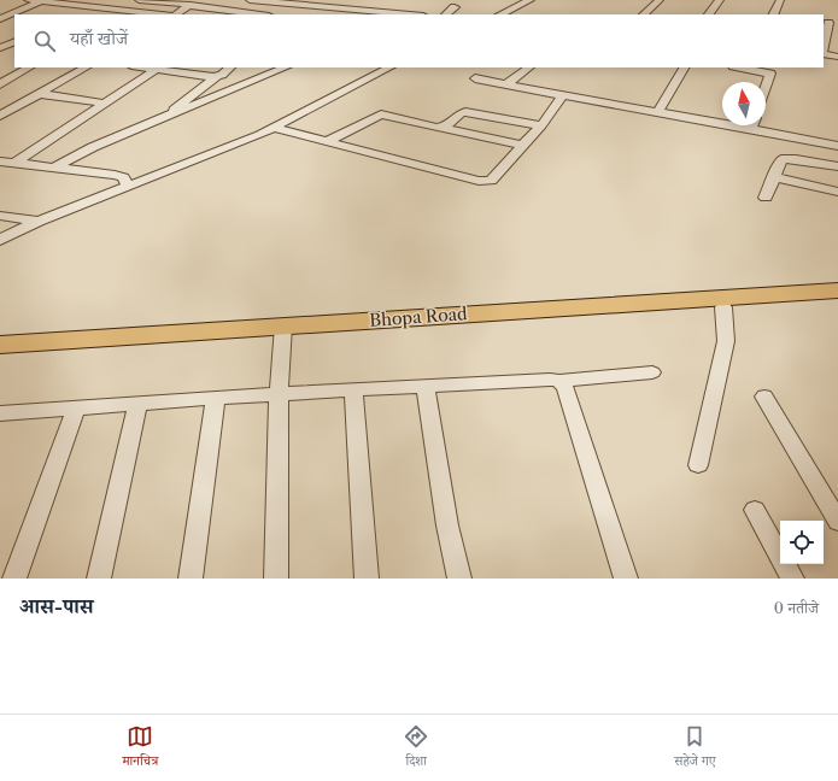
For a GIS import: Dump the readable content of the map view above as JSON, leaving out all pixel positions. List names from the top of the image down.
{
  "streets": {
    "main road": ["Bhopa Road"]
  },
  "north": "top",
  "page": {
    "search": "यहाँ खोजें",
    "heading": ["आस-पास", "0 नतीजे"],
    "nav": ["मानचित्र", "दिशा", "सहेजे गए"]
  }
}
